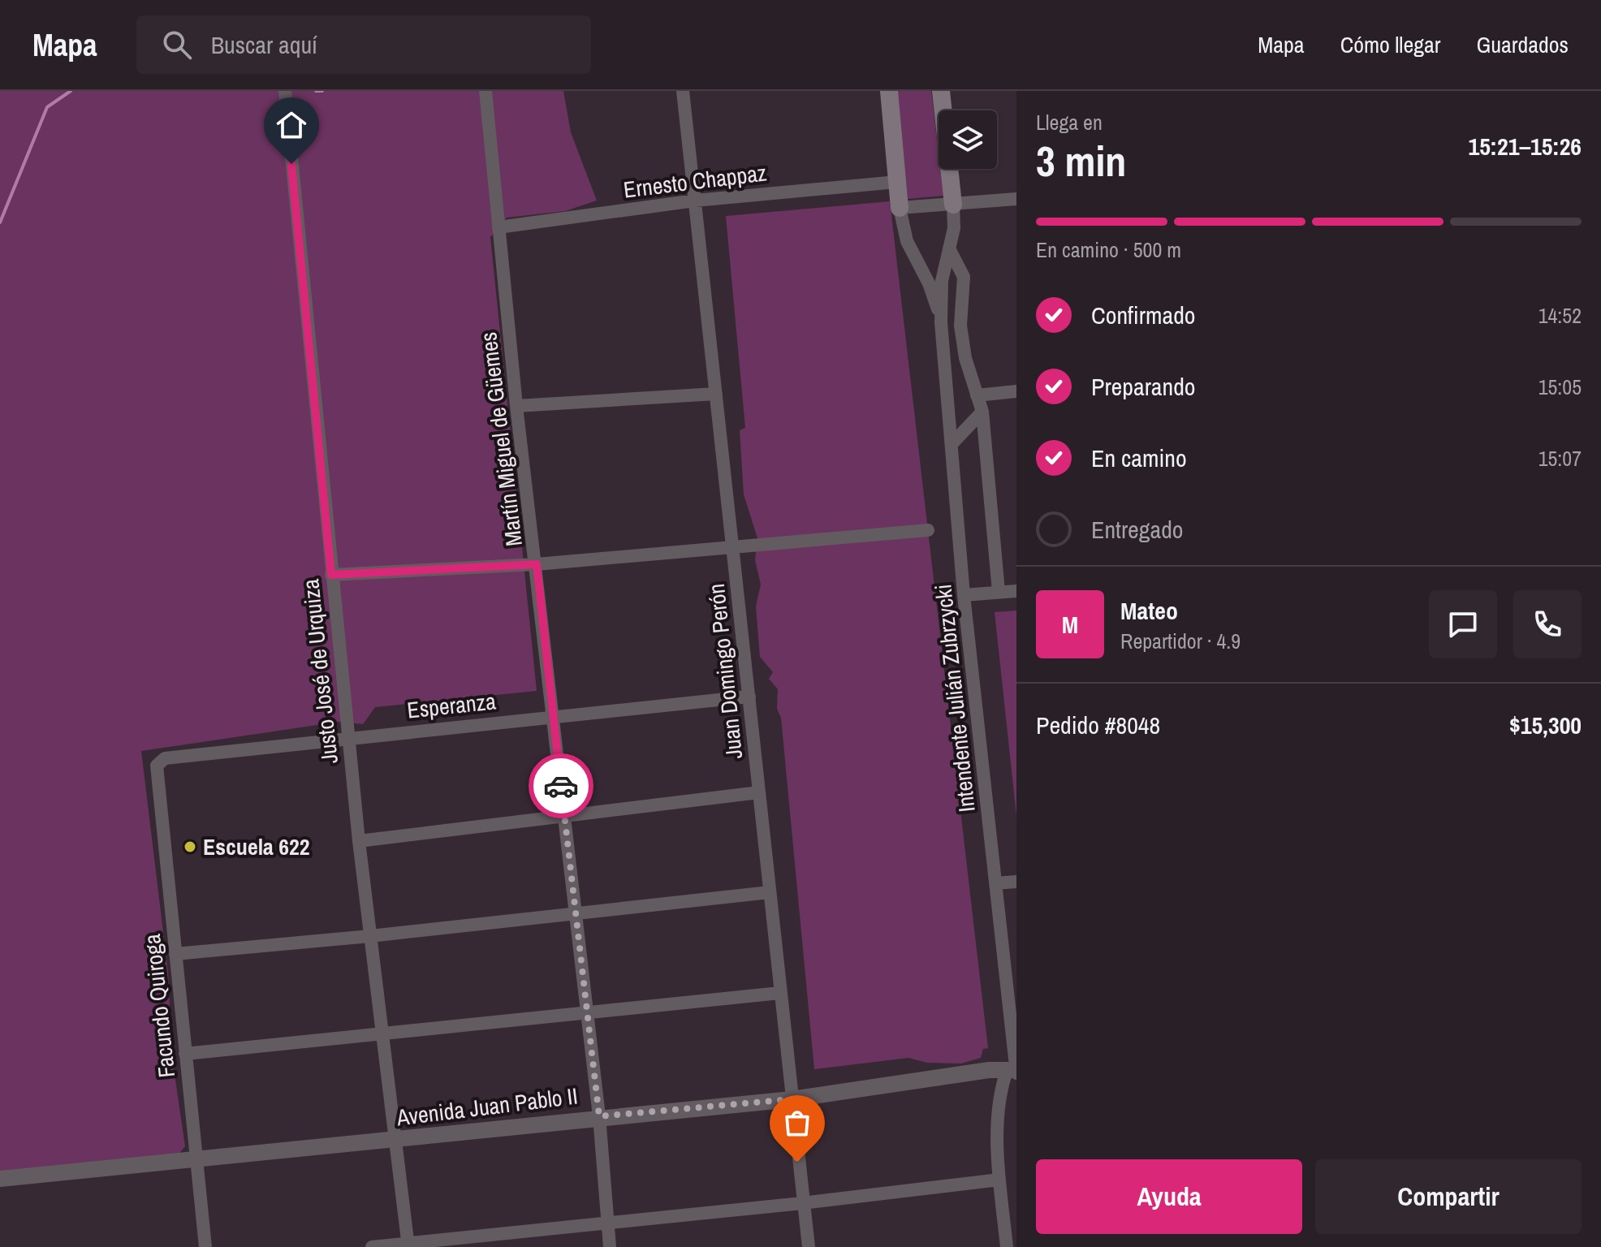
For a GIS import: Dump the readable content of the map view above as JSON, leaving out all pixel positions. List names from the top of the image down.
{
  "streets": {
    "street": [
      "Ernesto Chappaz",
      "Martín Miguel de Güemes",
      "Justo José de Urquiza",
      "Juan Domingo Perón",
      "Intendente Julián Zubrzycki",
      "Esperanza",
      "Facundo Quiroga",
      "Avenida Juan Pablo II"
    ]
  },
  "crossings": [
    ["Ernesto Chappaz", "Martín Miguel de Güemes"],
    ["Ernesto Chappaz", "Juan Domingo Perón"],
    ["Martín Miguel de Güemes", "Esperanza"],
    ["Martín Miguel de Güemes", "Avenida Juan Pablo II"],
    ["Justo José de Urquiza", "Esperanza"],
    ["Justo José de Urquiza", "Avenida Juan Pablo II"],
    ["Juan Domingo Perón", "Esperanza"],
    ["Juan Domingo Perón", "Avenida Juan Pablo II"],
    ["Intendente Julián Zubrzycki", "Avenida Juan Pablo II"],
    ["Esperanza", "Facundo Quiroga"],
    ["Facundo Quiroga", "Avenida Juan Pablo II"]
  ],
  "places": ["Escuela 622"],
  "page": {
    "header": "Mapa",
    "search": "Buscar aquí",
    "nav": ["Mapa", "Cómo llegar", "Guardados"],
    "heading": ["3 min", "Llega en", "15:21–15:26"],
    "panel": [
      "Mateo",
      "Repartidor · 4.9",
      "Pedido #8048",
      "$15,300"
    ],
    "bar": "En camino · 500 m",
    "list": [
      ["Confirmado", "14:52"],
      ["Preparando", "15:05"],
      ["En camino", "15:07"],
      "Entregado"
    ],
    "round": "M",
    "buttons": ["Ayuda", "Compartir"]
  }
}
